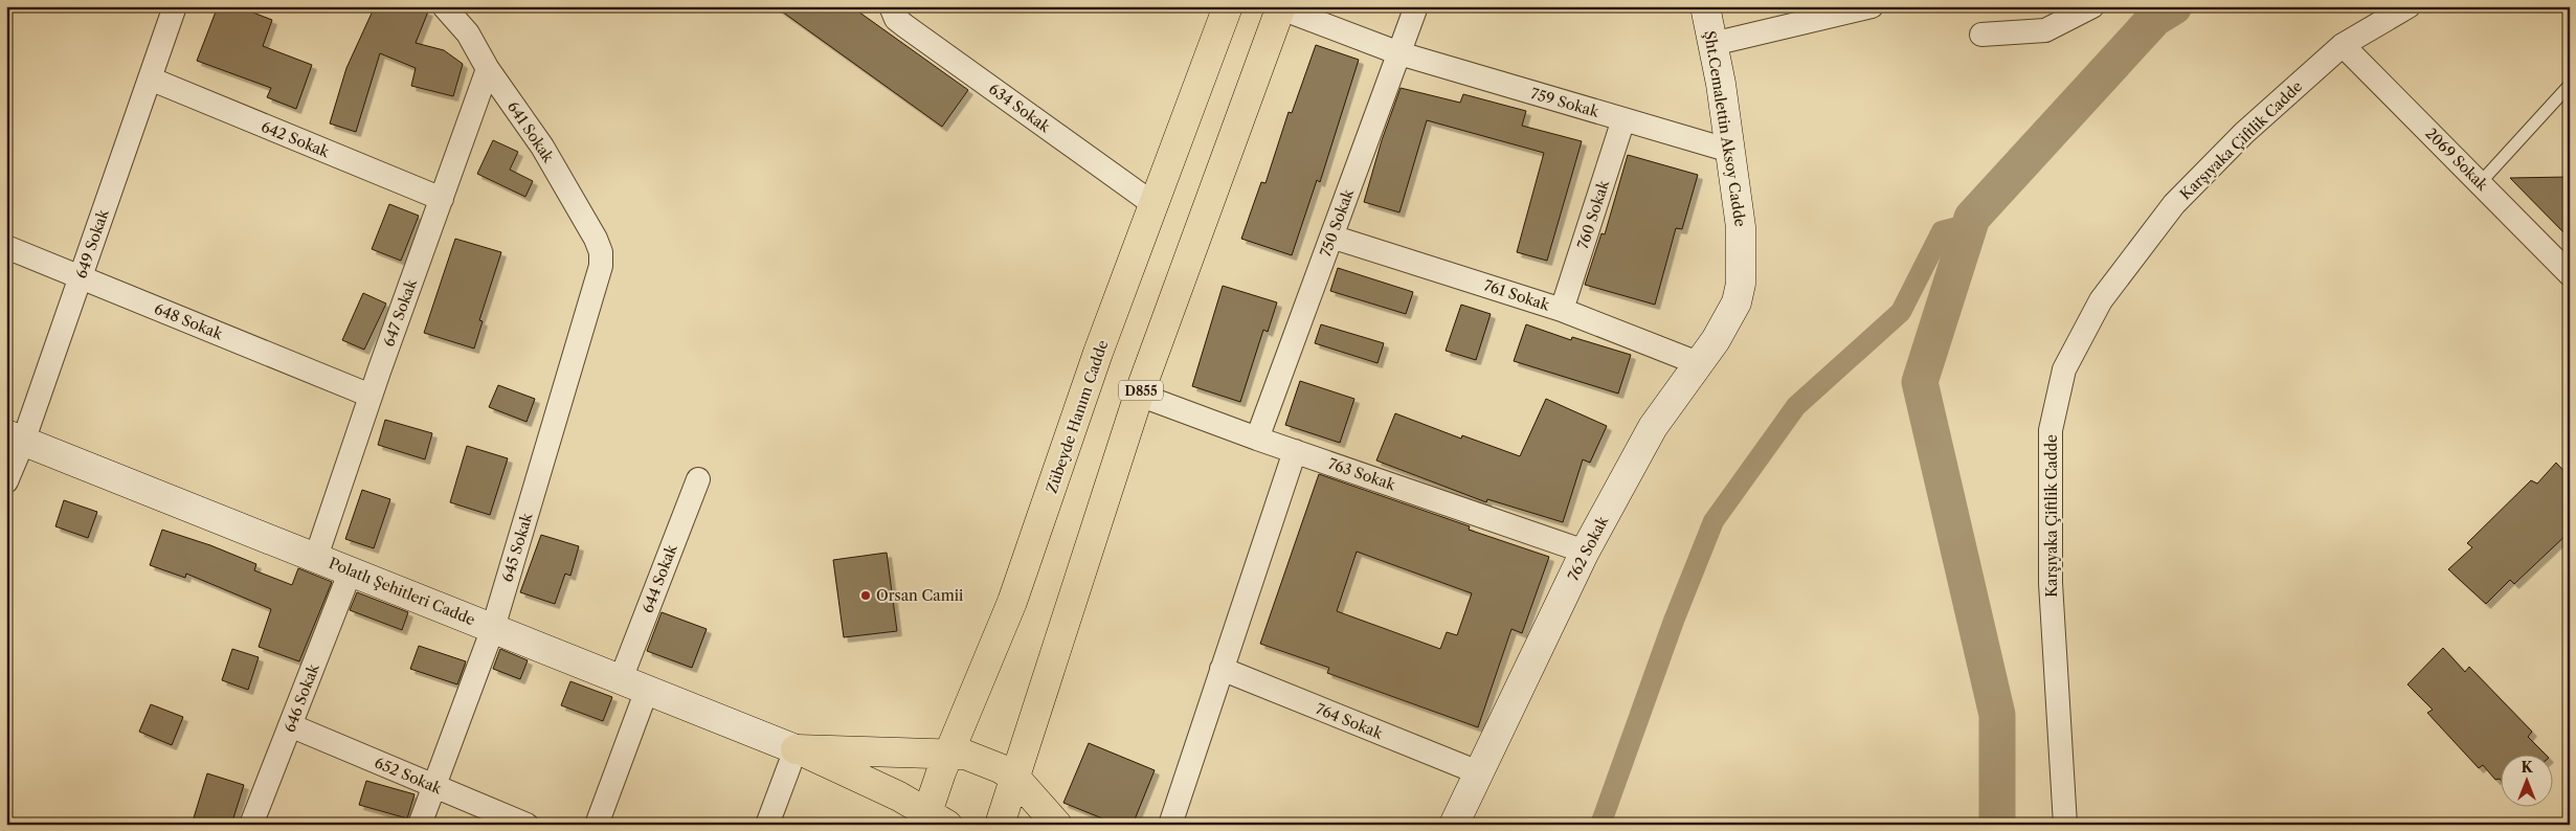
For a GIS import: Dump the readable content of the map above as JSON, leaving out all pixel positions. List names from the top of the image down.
{
  "streets": {
    "highway": ["D855", "Zübeyde Hanım Cadde"],
    "street": [
      "759 Sokak",
      "634 Sokak",
      "Şht.Cemalettin Aksoy Cadde",
      "641 Sokak",
      "642 Sokak",
      "Karşıyaka Çiftlik Cadde",
      "2069 Sokak",
      "760 Sokak",
      "750 Sokak",
      "649 Sokak",
      "761 Sokak",
      "647 Sokak",
      "648 Sokak",
      "763 Sokak",
      "645 Sokak",
      "762 Sokak",
      "644 Sokak",
      "Polatlı Şehitleri Cadde",
      "646 Sokak",
      "764 Sokak",
      "652 Sokak"
    ]
  },
  "crossings": [
    ["759 Sokak", "Şht.Cemalettin Aksoy Cadde"],
    ["759 Sokak", "760 Sokak"],
    ["759 Sokak", "750 Sokak"],
    ["759 Sokak", "D855"],
    ["634 Sokak", "Zübeyde Hanım Cadde"],
    ["Şht.Cemalettin Aksoy Cadde", "762 Sokak"],
    ["641 Sokak", "647 Sokak"],
    ["641 Sokak", "645 Sokak"],
    ["642 Sokak", "649 Sokak"],
    ["642 Sokak", "647 Sokak"],
    ["Karşıyaka Çiftlik Cadde", "2069 Sokak"],
    ["760 Sokak", "761 Sokak"],
    ["750 Sokak", "761 Sokak"],
    ["750 Sokak", "763 Sokak"],
    ["649 Sokak", "648 Sokak"],
    ["649 Sokak", "Polatlı Şehitleri Cadde"],
    ["761 Sokak", "762 Sokak"],
    ["647 Sokak", "648 Sokak"],
    ["647 Sokak", "Polatlı Şehitleri Cadde"],
    ["D855", "763 Sokak"],
    ["763 Sokak", "762 Sokak"],
    ["645 Sokak", "Polatlı Şehitleri Cadde"],
    ["645 Sokak", "652 Sokak"],
    ["762 Sokak", "764 Sokak"],
    ["644 Sokak", "Polatlı Şehitleri Cadde"],
    ["Polatlı Şehitleri Cadde", "646 Sokak"],
    ["646 Sokak", "652 Sokak"]
  ],
  "places": ["Orsan Camii"],
  "north": "top"
}
